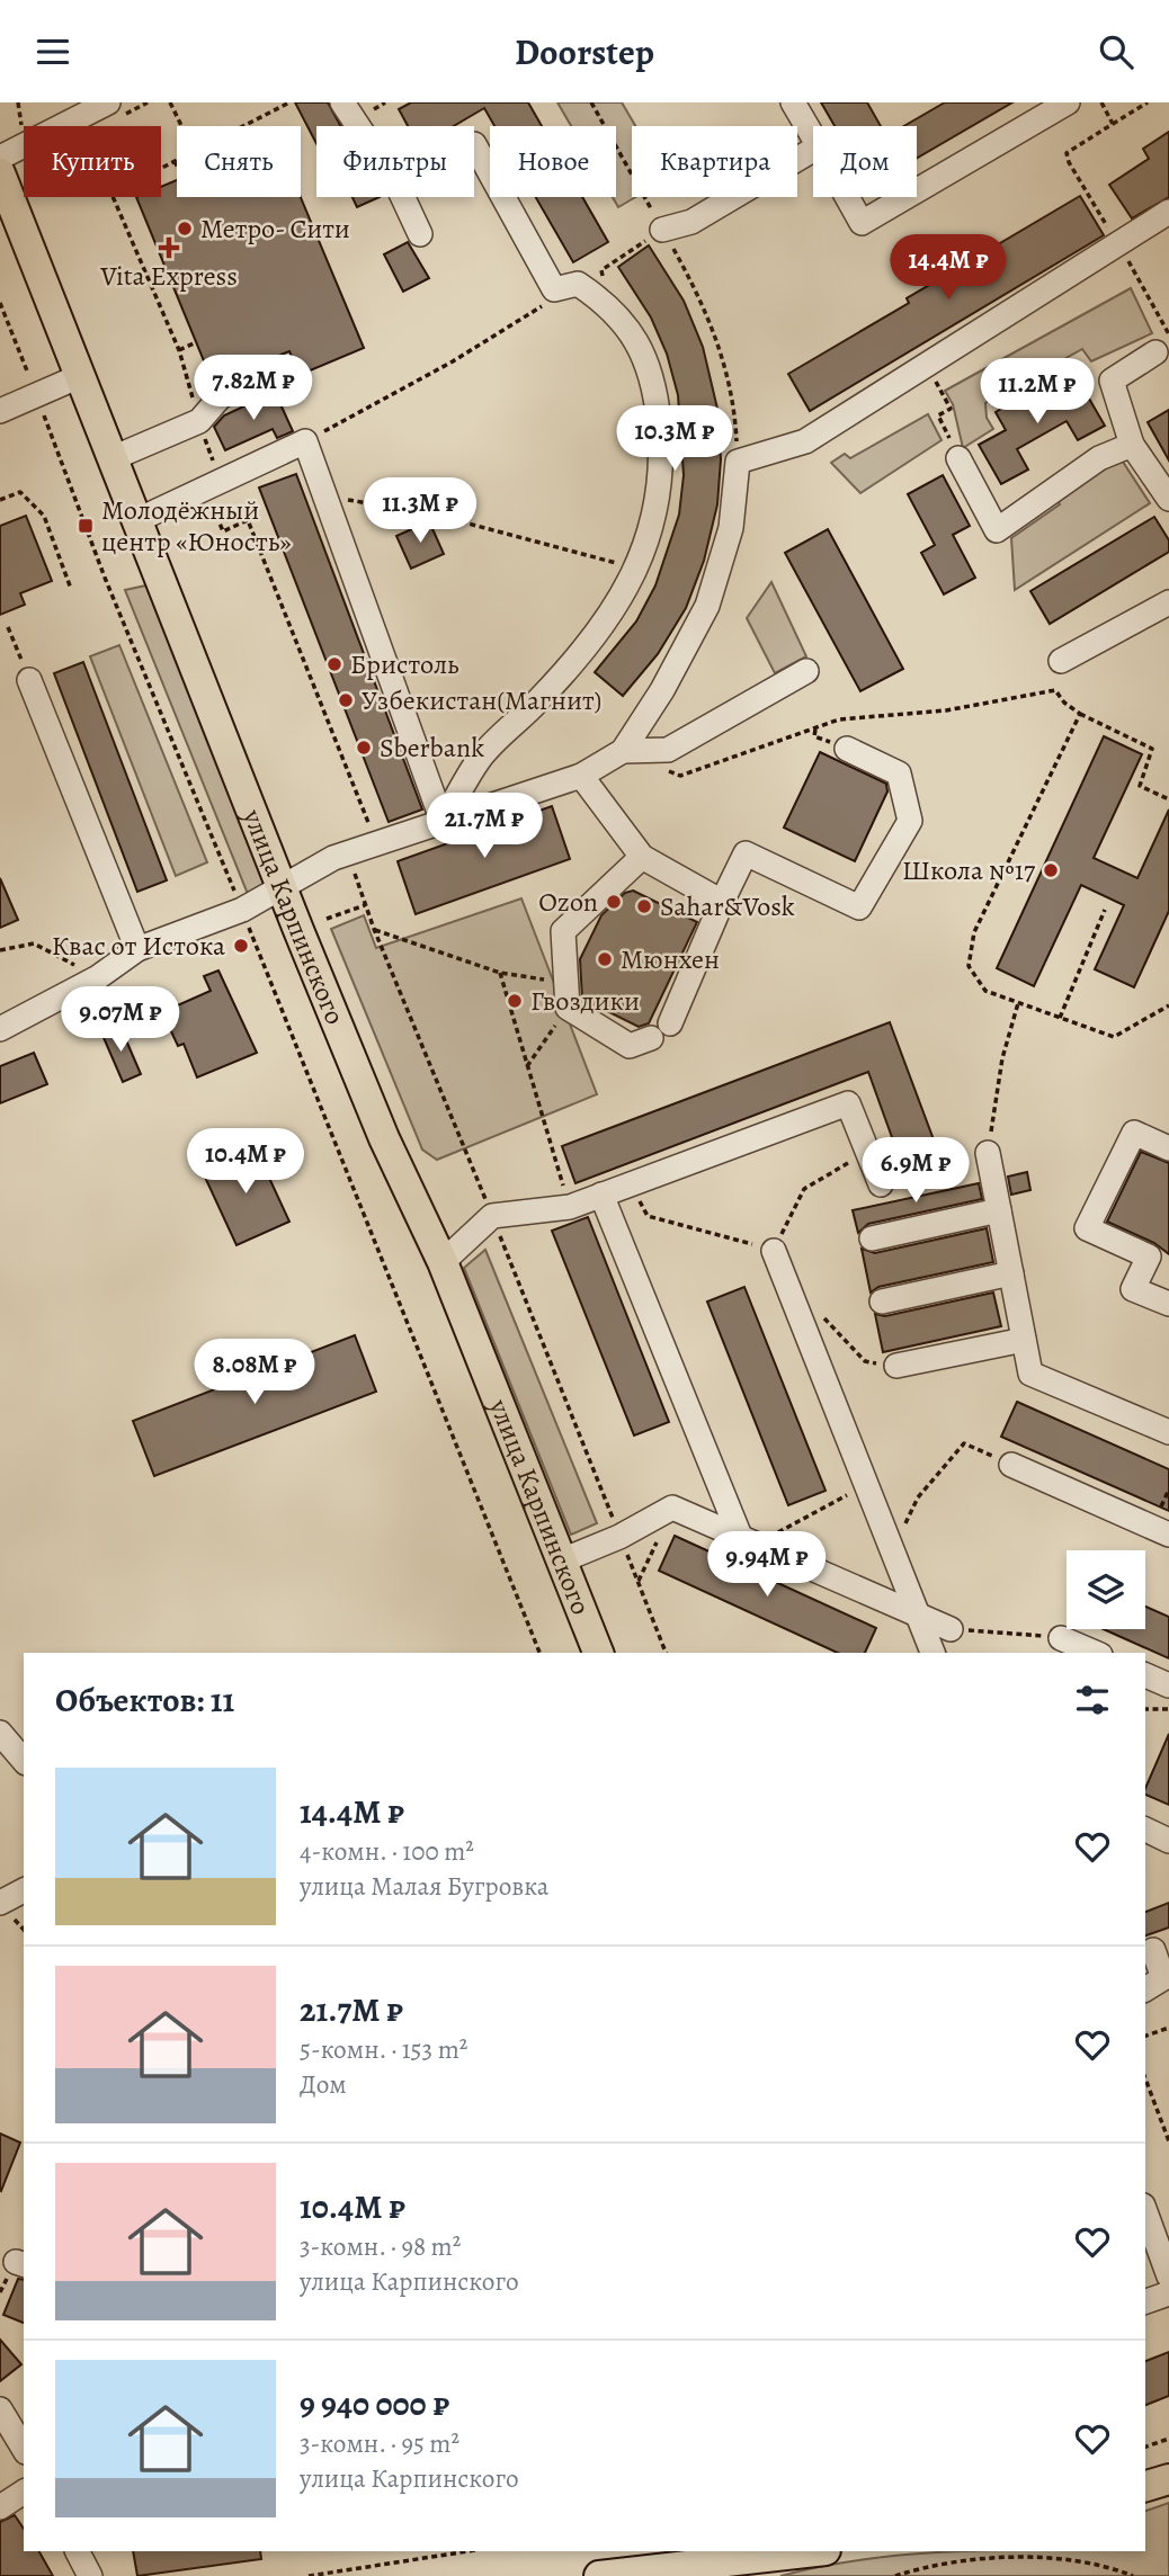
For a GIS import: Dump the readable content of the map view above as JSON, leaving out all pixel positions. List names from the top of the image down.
{
  "streets": {
    "main road": ["улица Карпинского"]
  },
  "places": {
    "other": [
      "Метро- Сити",
      "Бристоль",
      "Узбекистан(Магнит)",
      "Sberbank",
      "Школа №17",
      "Ozon",
      "Sahar&Vosk",
      "Квас от Истока",
      "Мюнхен",
      "Гвоздики"
    ],
    "health": ["Vita Express"],
    "transit": ["Молодёжный центр «Юность»"]
  },
  "page": {
    "header": "Doorstep",
    "chip": [
      "Купить",
      "Снять",
      "Фильтры",
      "Новое",
      "Квартира",
      "Дом"
    ],
    "price": [
      "14.4M ₽",
      "7.82M ₽",
      "11.2M ₽",
      "10.3M ₽",
      "11.3M ₽",
      "21.7M ₽",
      "9.07M ₽",
      "10.4M ₽",
      "6.9M ₽",
      "8.08M ₽",
      "9.94M ₽"
    ],
    "heading": "Объектов: 11",
    "list": [
      {
        "name": "14.4M ₽",
        "note": "4-комн. · 100 m² · улица Малая Бугровка"
      },
      {
        "name": "21.7M ₽",
        "note": "5-комн. · 153 m² · Дом"
      },
      {
        "name": "10.4M ₽",
        "note": "3-комн. · 98 m² · улица Карпинского"
      },
      {
        "name": "9 940 000 ₽",
        "note": "3-комн. · 95 m² · улица Карпинского"
      }
    ]
  }
}
